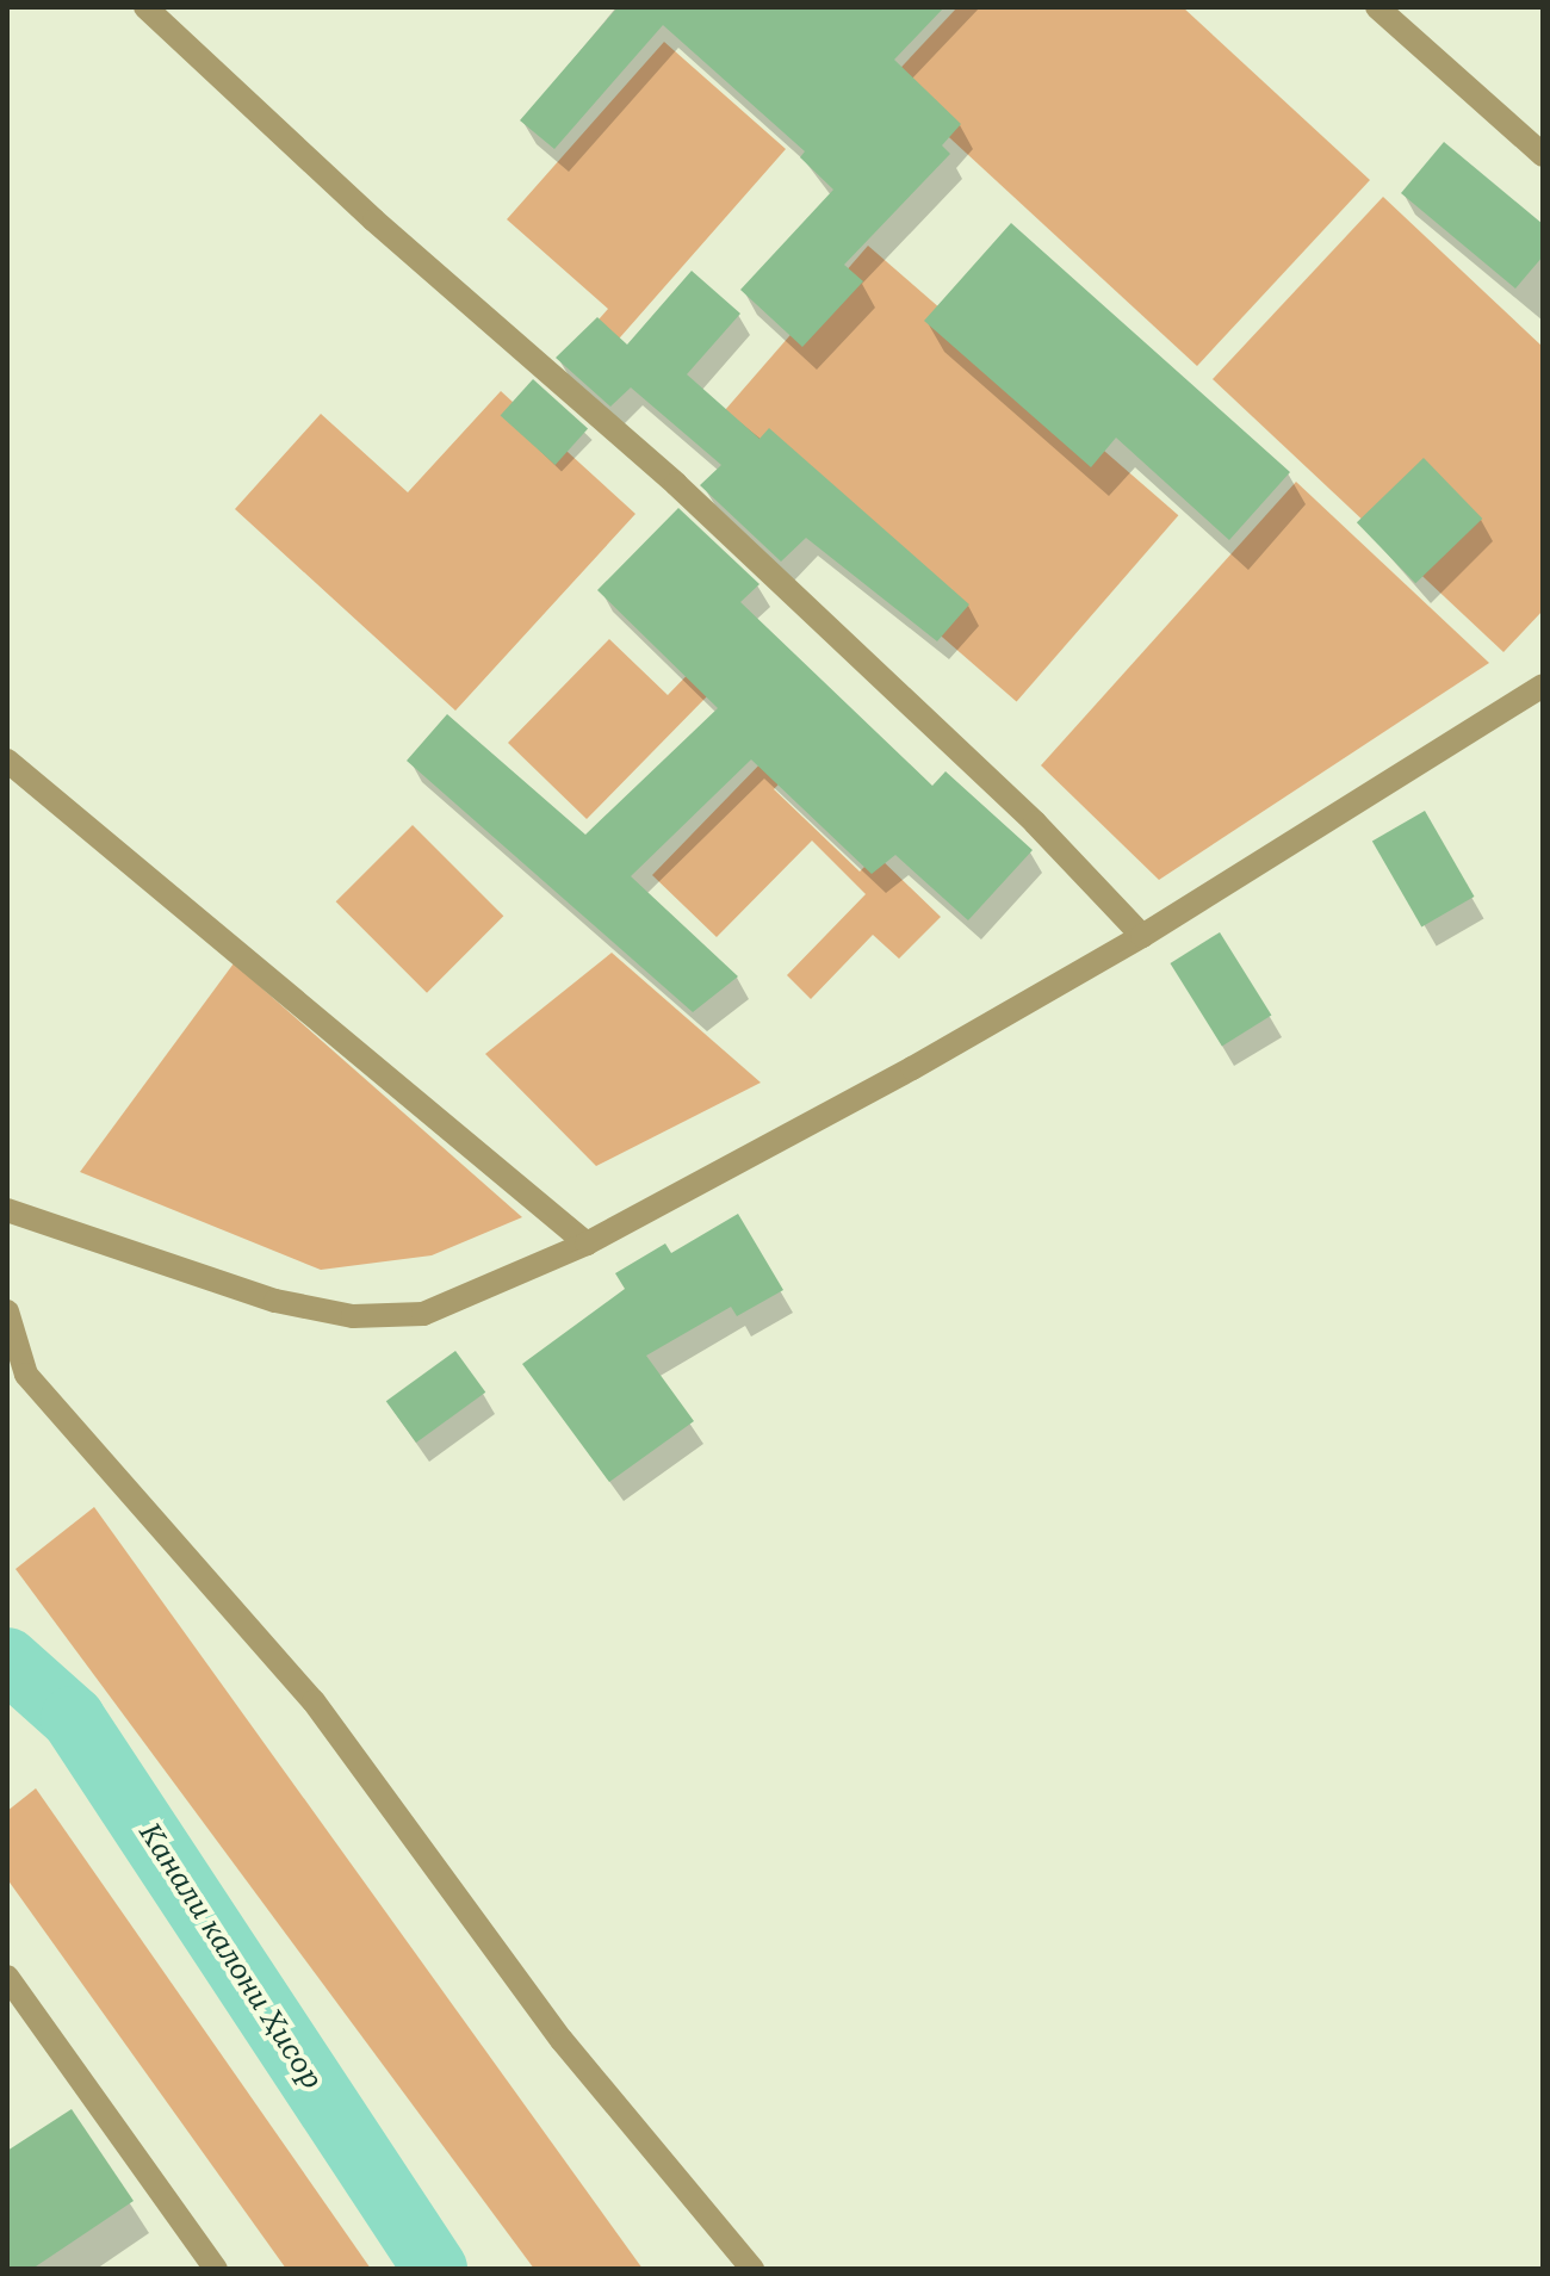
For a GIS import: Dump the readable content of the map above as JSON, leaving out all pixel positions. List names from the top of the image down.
{
  "water": ["Канали калони Ҳисор"]
}
